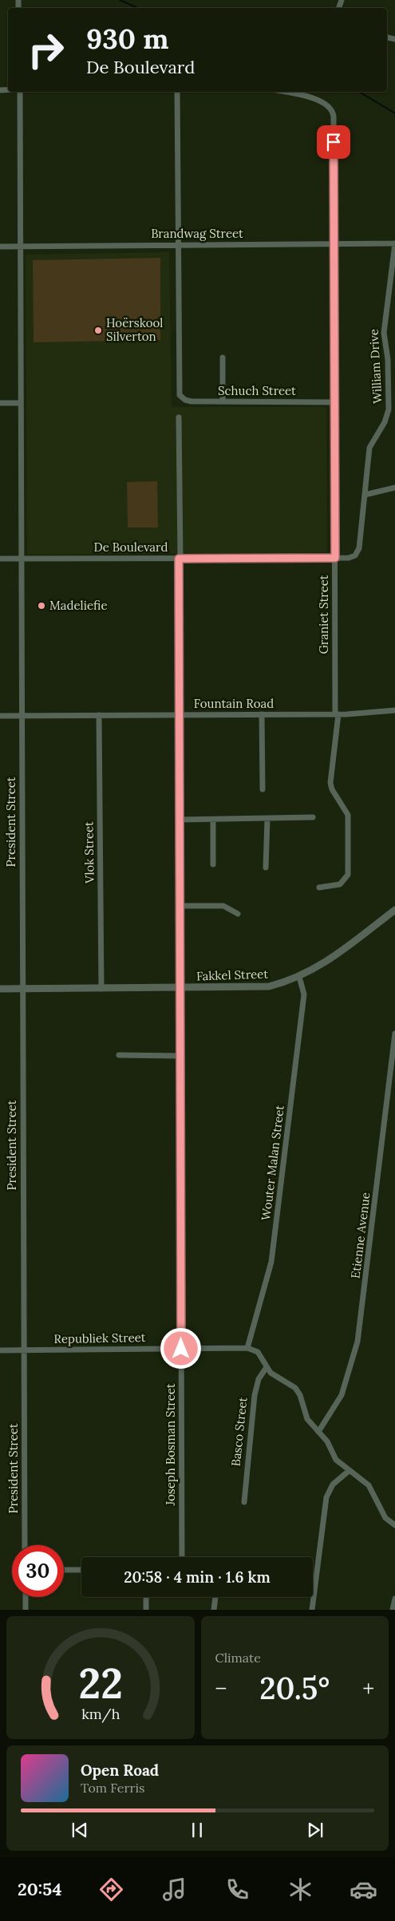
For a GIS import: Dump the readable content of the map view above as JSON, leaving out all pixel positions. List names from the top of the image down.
{
  "streets": {
    "street": [
      "Brandwag Street",
      "William Drive",
      "Schuch Street",
      "De Boulevard",
      "Graniet Street",
      "Fountain Road",
      "President Street",
      "Vlok Street",
      "Fakkel Street",
      "Wouter Malan Street",
      "Etienne Avenue",
      "Republiek Street",
      "Basco Street",
      "Joseph Bosman Street"
    ]
  },
  "crossings": [
    ["Brandwag Street", "William Drive"],
    ["Brandwag Street", "Schuch Street"],
    ["Brandwag Street", "Graniet Street"],
    ["Brandwag Street", "President Street"],
    ["William Drive", "De Boulevard"],
    ["Schuch Street", "Graniet Street"],
    ["De Boulevard", "Graniet Street"],
    ["De Boulevard", "President Street"],
    ["De Boulevard", "Joseph Bosman Street"],
    ["Graniet Street", "Fountain Road"],
    ["Fountain Road", "President Street"],
    ["Fountain Road", "Vlok Street"],
    ["Fountain Road", "Joseph Bosman Street"],
    ["President Street", "Fakkel Street"],
    ["President Street", "Republiek Street"],
    ["Vlok Street", "Fakkel Street"],
    ["Fakkel Street", "Wouter Malan Street"],
    ["Fakkel Street", "Joseph Bosman Street"],
    ["Wouter Malan Street", "Republiek Street"],
    ["Republiek Street", "Joseph Bosman Street"]
  ],
  "places": ["Hoërskool Silverton", "Madeliefie"],
  "page": {
    "turn": ["930 m", "De Boulevard"],
    "limit": "30",
    "trip": "20:58 · 4 min · 1.6 km",
    "tile": "Climate",
    "heat": ["−", "20.5°", "+"],
    "song": ["Open Road", "Tom Ferris"],
    "tabs": "20:54",
    "gauge": ["22", "km/h"]
  }
}
